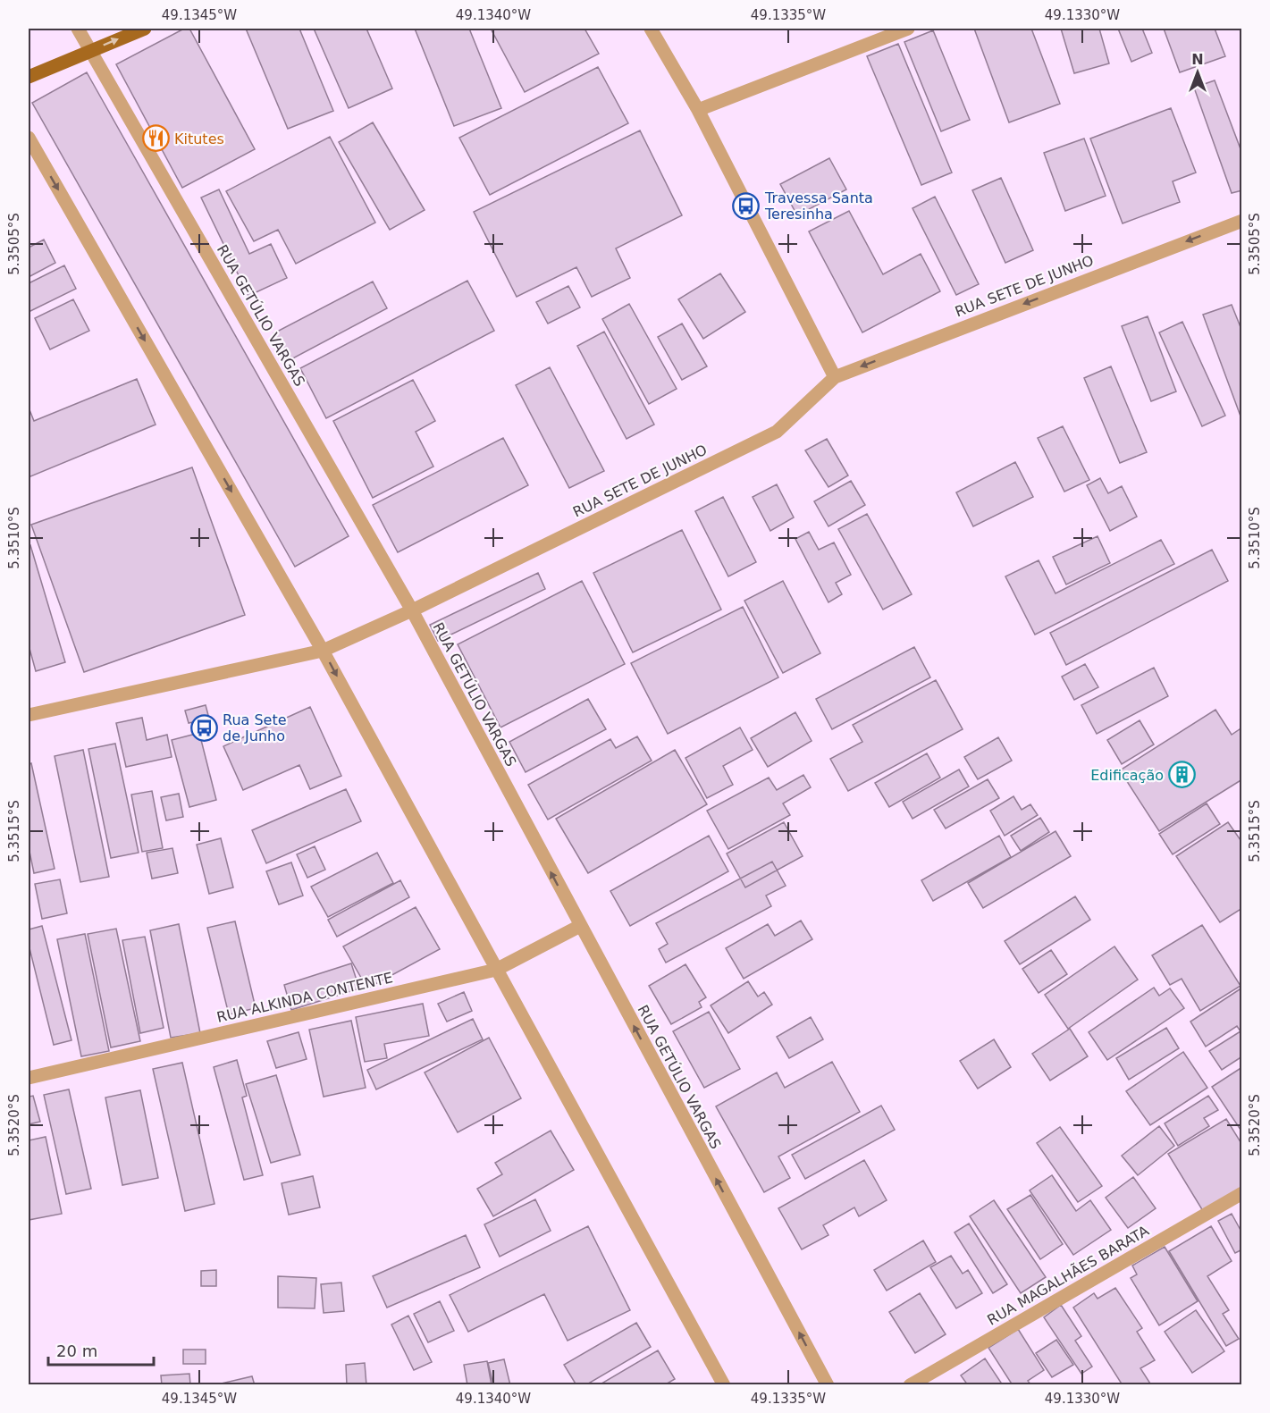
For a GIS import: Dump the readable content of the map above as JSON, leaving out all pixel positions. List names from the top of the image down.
{
  "streets": {
    "street": [
      "RUA SETE DE JUNHO",
      "RUA GETÚLIO VARGAS",
      "RUA ALKINDA CONTENTE",
      "RUA MAGALHÃES BARATA"
    ]
  },
  "crossings": [
    ["RUA SETE DE JUNHO", "RUA GETÚLIO VARGAS"],
    ["RUA GETÚLIO VARGAS", "RUA ALKINDA CONTENTE"]
  ],
  "places": {
    "restaurant": ["Kitutes"],
    "bus stop": ["Travessa Santa Teresinha", "Rua Sete de Junho"],
    "building": ["Edificação"]
  },
  "scale_bar": "20 m",
  "north": "top",
  "coordinates": [
    "49.1345°W",
    "49.1340°W",
    "49.1335°W",
    "49.1330°W",
    "5.3505°S",
    "5.3510°S",
    "5.3515°S",
    "5.3520°S"
  ]
}
